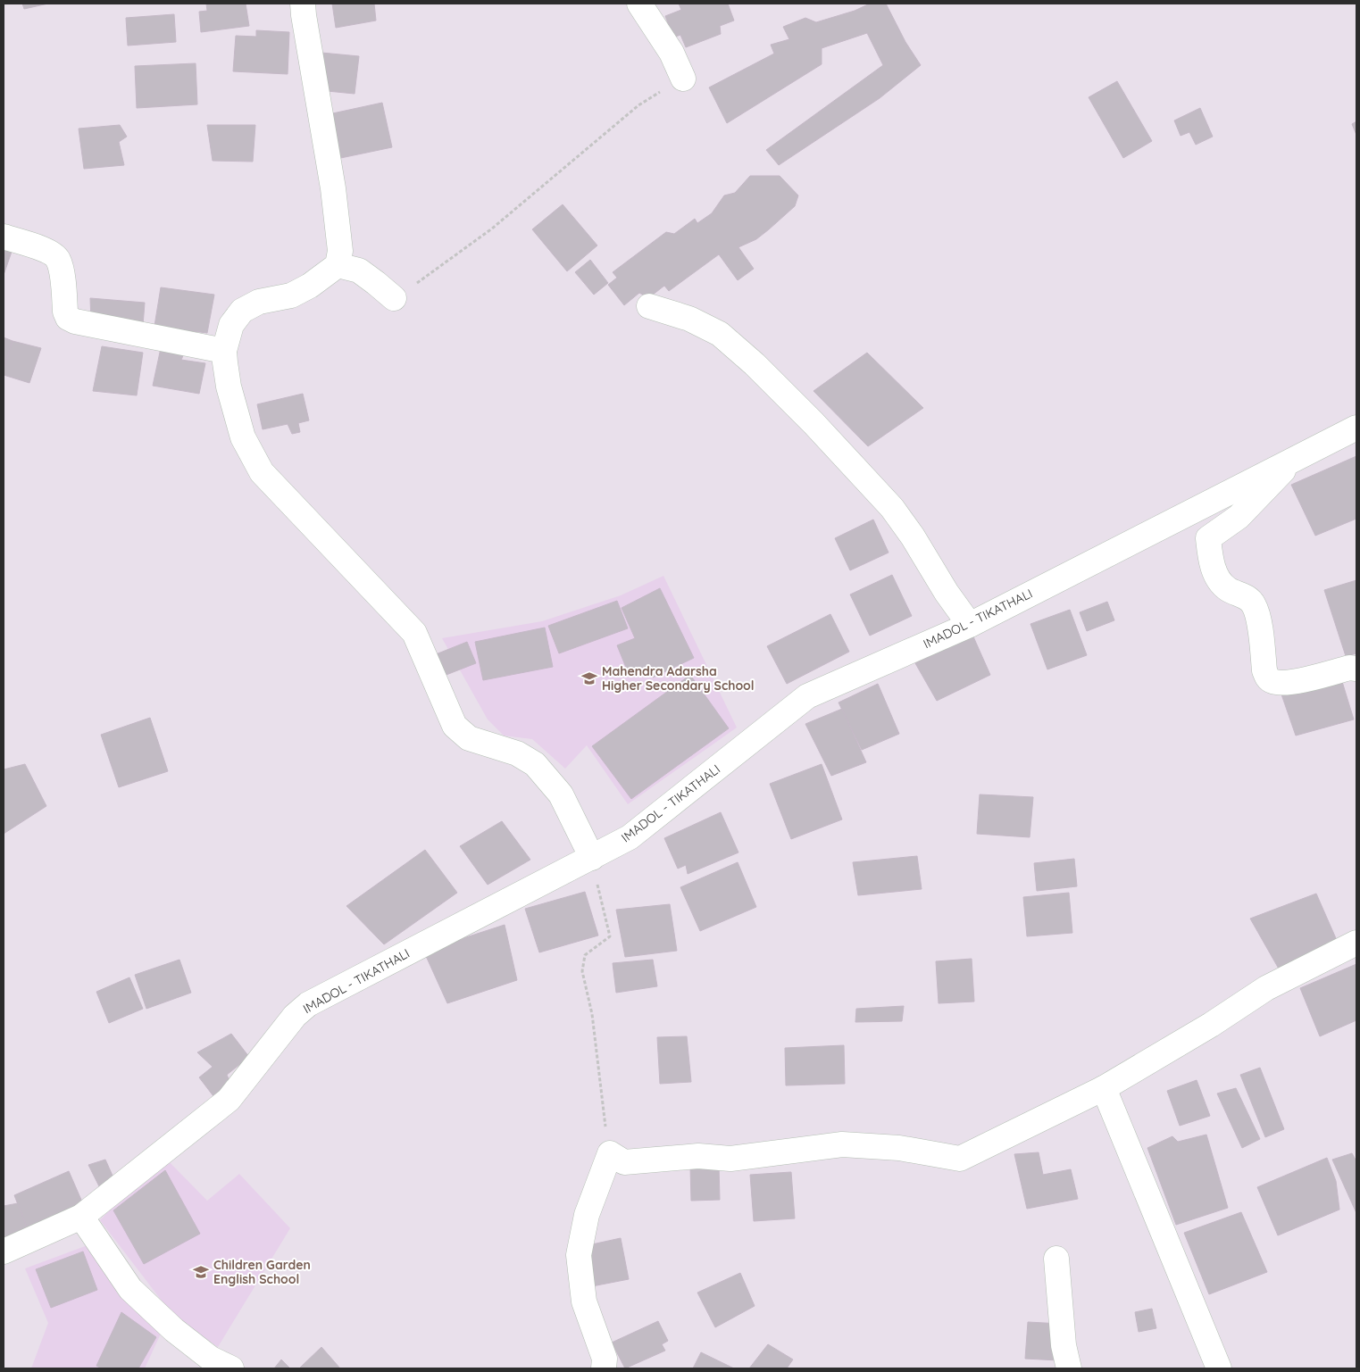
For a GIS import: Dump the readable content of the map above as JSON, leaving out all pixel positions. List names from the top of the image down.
{
  "streets": {
    "street": ["IMADOL - TIKATHALI"]
  },
  "places": {
    "school or university": ["Mahendra Adarsha Higher Secondary School", "Children Garden English School"]
  }
}
